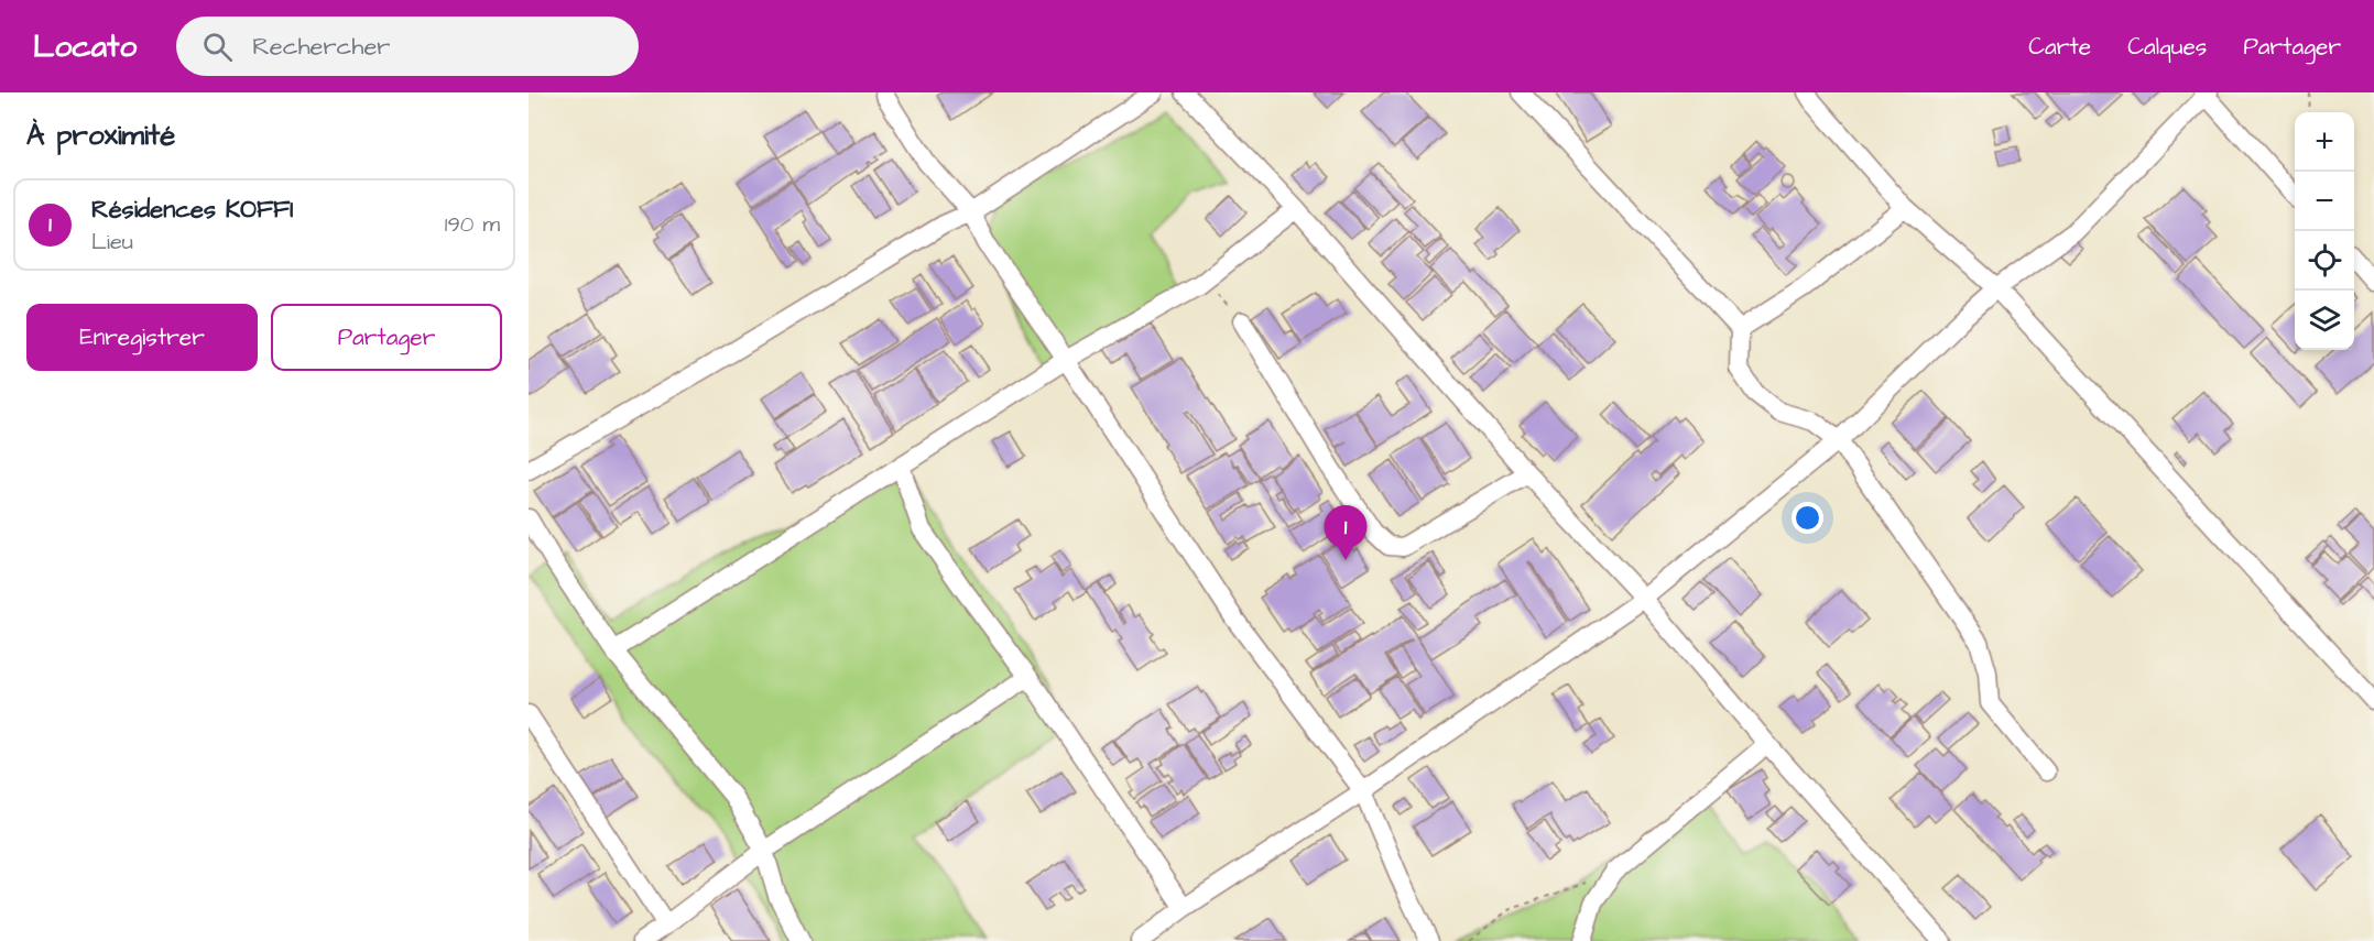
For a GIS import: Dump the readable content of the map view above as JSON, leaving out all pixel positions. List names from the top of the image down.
{
  "page": {
    "header": "Locato",
    "search": "Rechercher",
    "nav": ["Carte", "Calques", "Partager"],
    "heading": "À proximité",
    "map_buttons": ["+", "−"],
    "list": [
      {
        "mark": "1",
        "name": "Résidences KOFFI",
        "note": "Lieu",
        "value": "190 m"
      }
    ],
    "buttons": ["Enregistrer", "Partager"],
    "pins": "1"
  }
}
